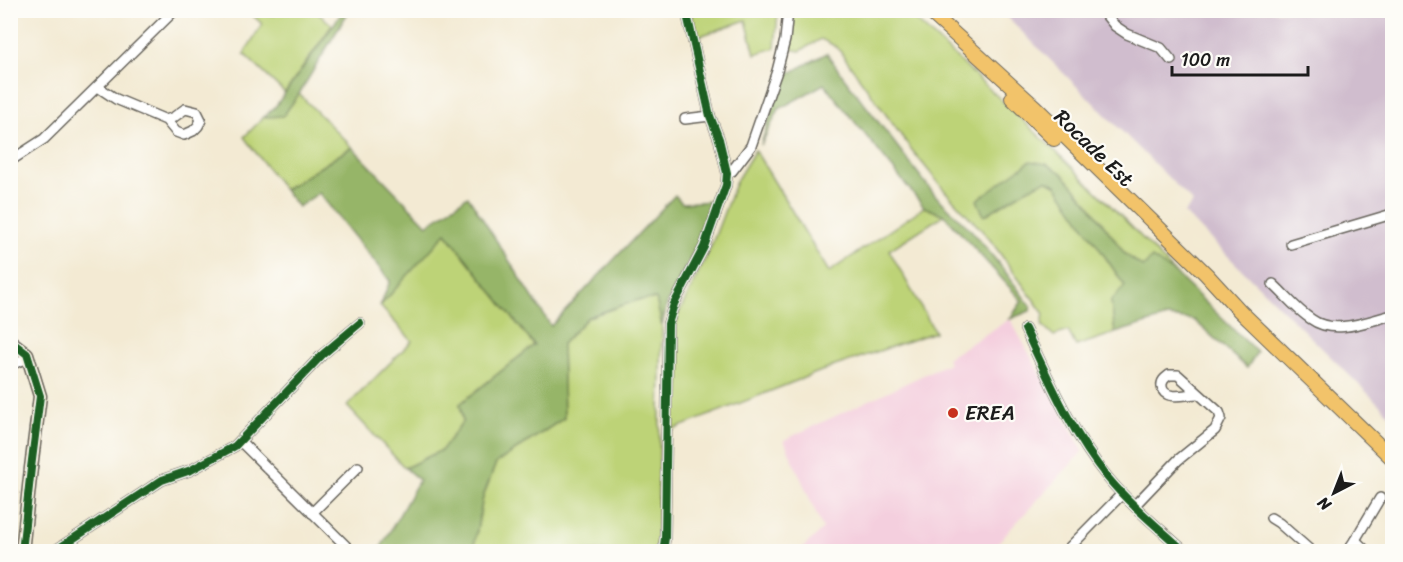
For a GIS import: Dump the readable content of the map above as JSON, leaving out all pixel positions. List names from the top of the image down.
{
  "streets": {
    "main road": ["Rocade Est"]
  },
  "places": ["EREA"],
  "scale_bar": "100 m",
  "north": "bottom left"
}
